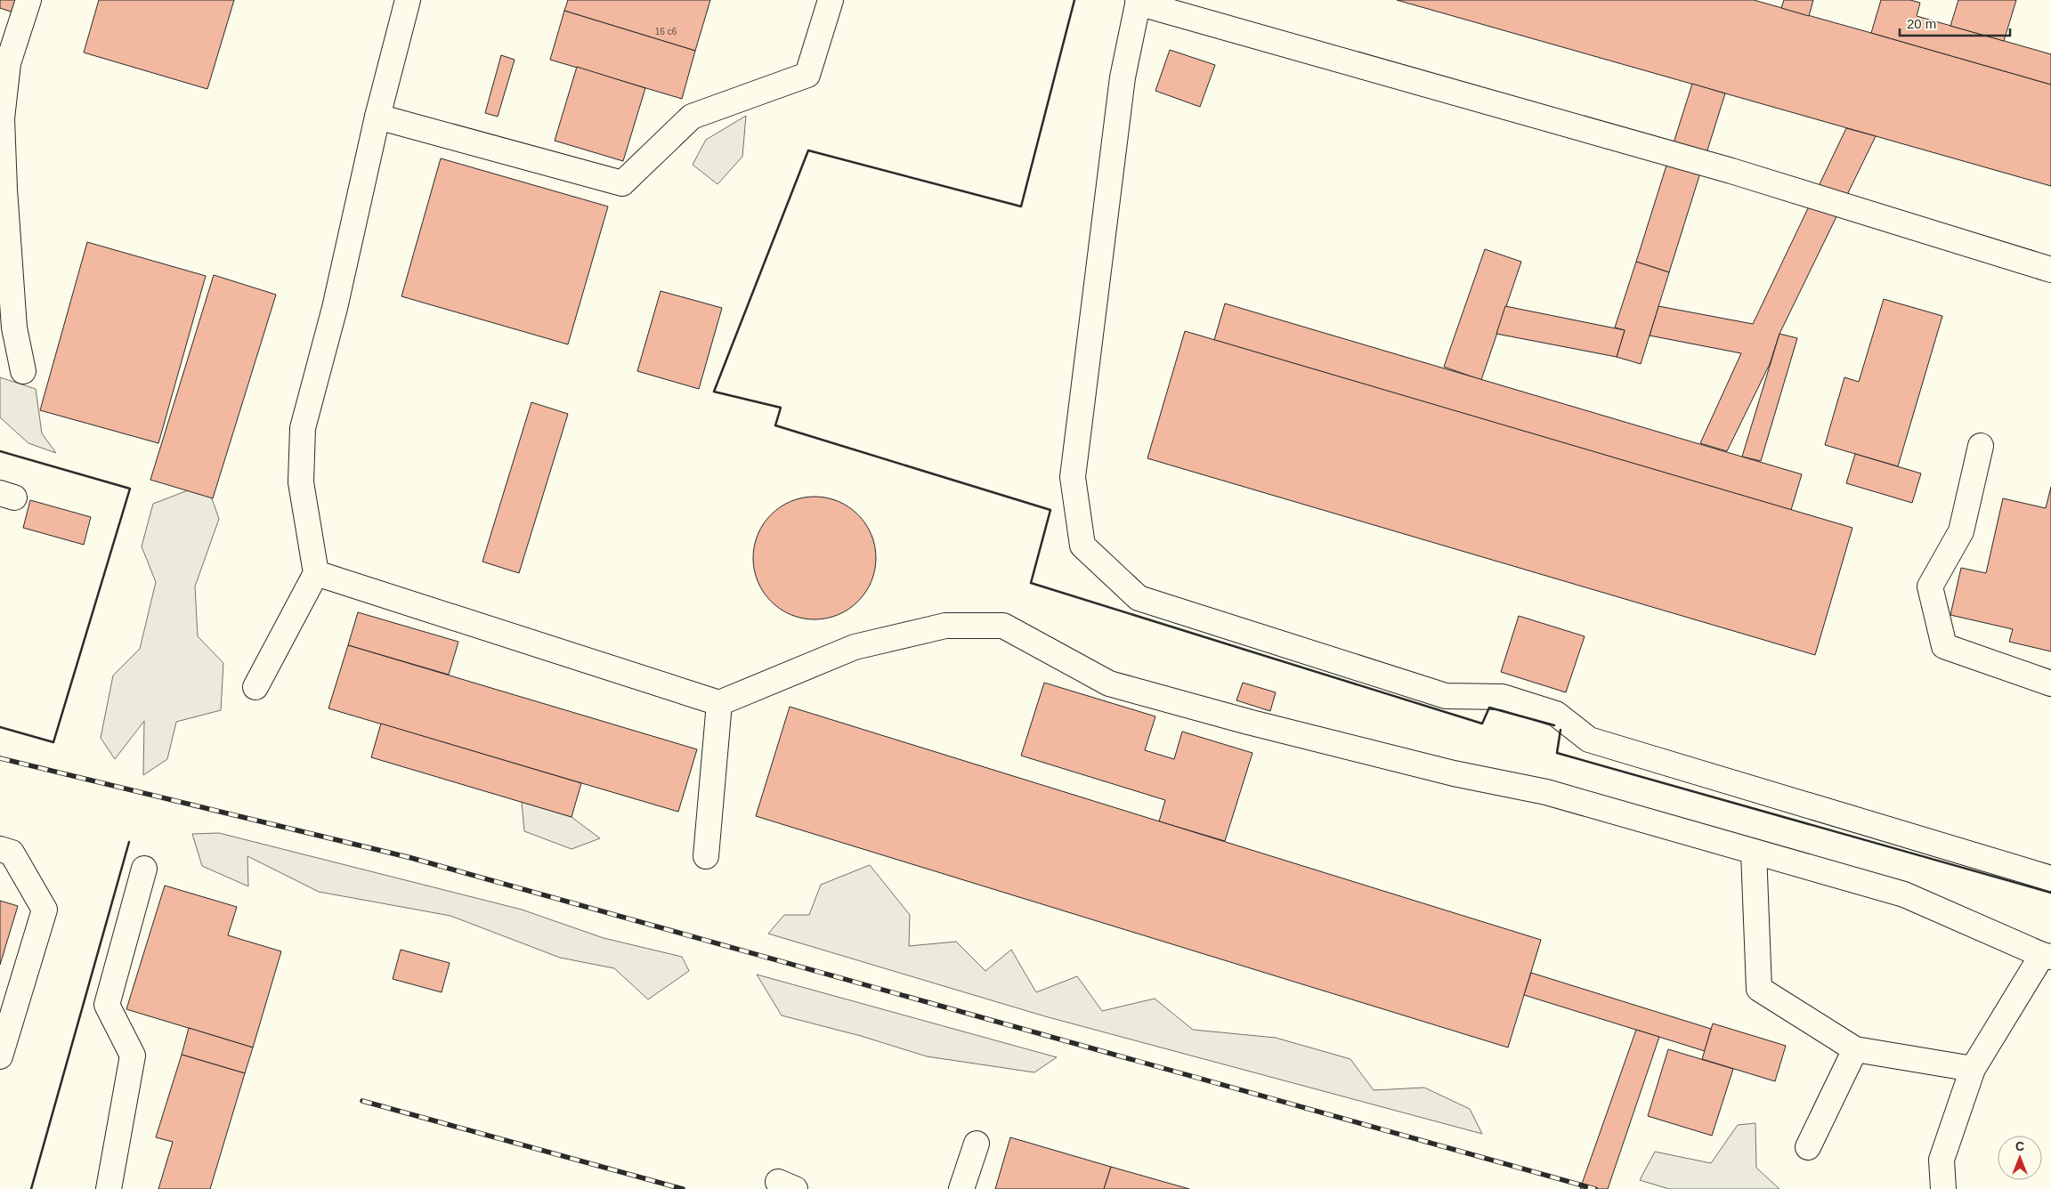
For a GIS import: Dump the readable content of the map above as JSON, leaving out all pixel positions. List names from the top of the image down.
{
  "house_numbers": ["16 с6"],
  "scale_bar": "20 m",
  "north": "top"
}
